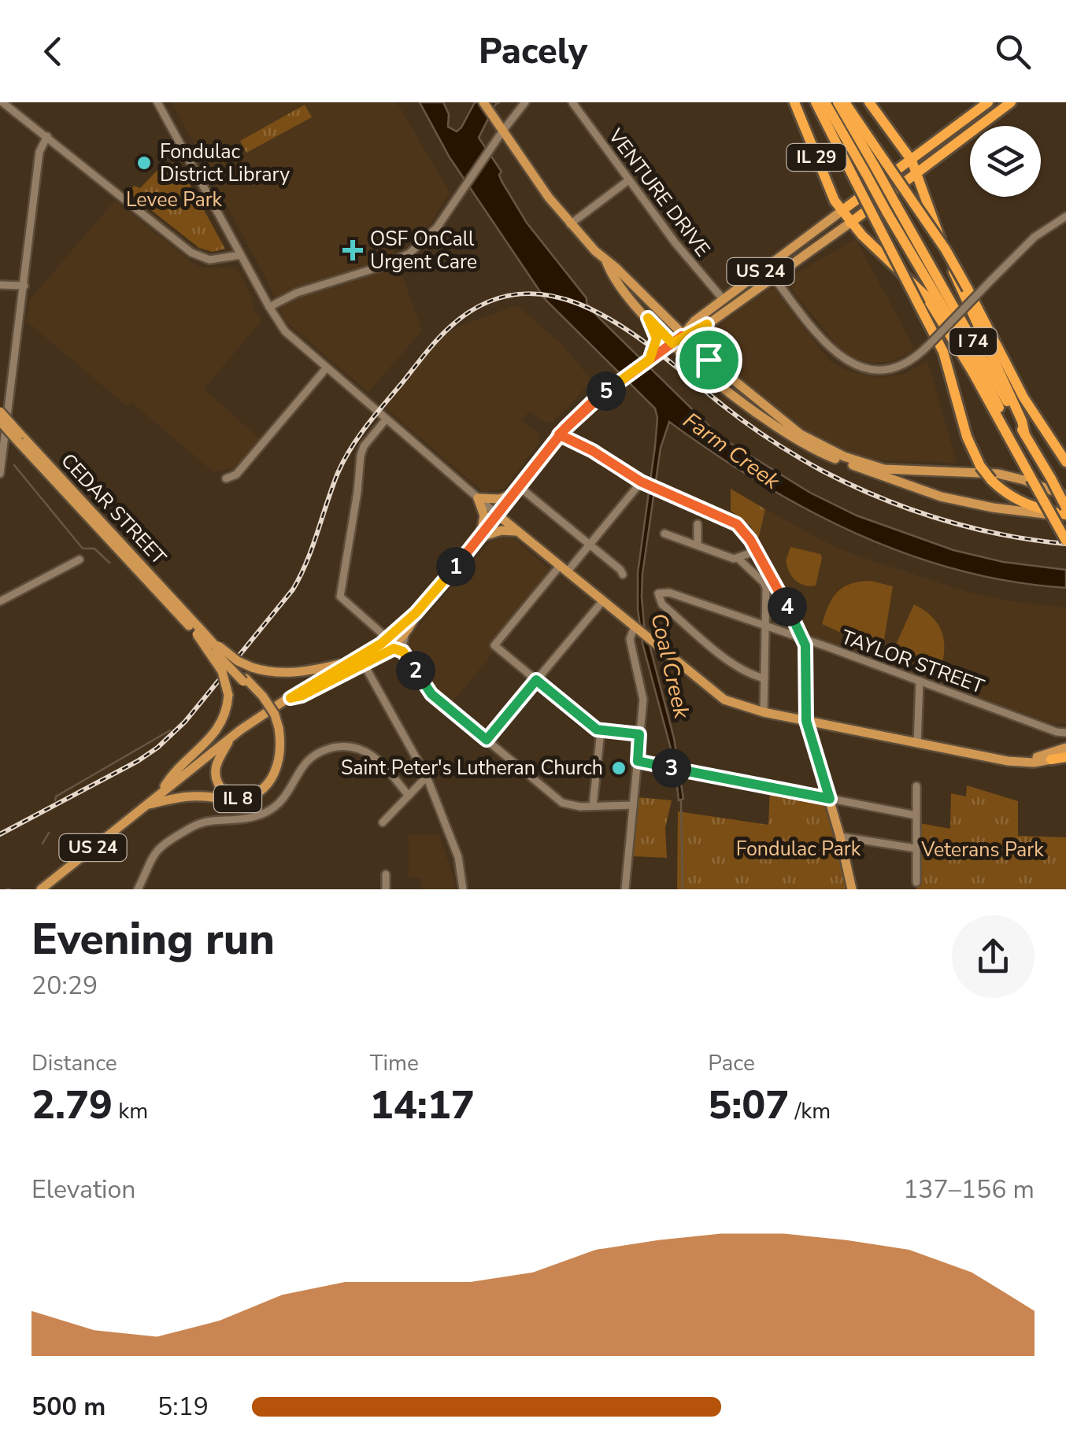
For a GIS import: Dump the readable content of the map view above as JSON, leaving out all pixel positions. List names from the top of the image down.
{
  "streets": {
    "highway": ["IL 29", "US 24", "I 74"],
    "main road": ["CEDAR STREET", "IL 8"],
    "street": ["VENTURE DRIVE", "TAYLOR STREET"]
  },
  "crossings": [
    ["IL 29", "US 24"],
    ["VENTURE DRIVE", "US 24"],
    ["US 24", "IL 8"],
    ["CEDAR STREET", "IL 8"]
  ],
  "water": ["Farm Creek", "Coal Creek"],
  "parks": ["Levee Park", "Fondulac Park", "Veterans Park"],
  "places": {
    "other": ["Fondulac District Library", "Saint Peter's Lutheran Church"],
    "health": ["OSF OnCall Urgent Care"]
  },
  "page": {
    "header": "Pacely",
    "pins": [
      "5",
      "1",
      "4",
      "2",
      "3"
    ],
    "heading": ["Evening run", "20:29"],
    "stats": [
      ["Distance", "2.79 km"],
      ["Time", "14:17"],
      ["Pace", "5:07 /km"]
    ],
    "chart": ["Elevation", "137–156 m"],
    "list": [
      {
        "name": "500 m",
        "note": "5:19"
      }
    ]
  }
}
